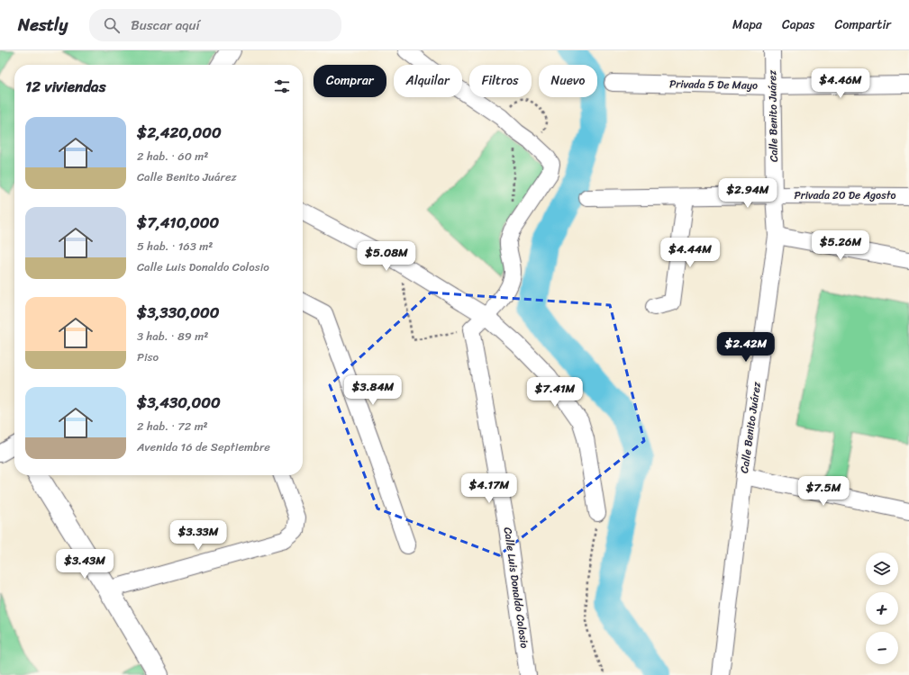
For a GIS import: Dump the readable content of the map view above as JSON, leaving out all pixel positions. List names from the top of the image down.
{
  "streets": {
    "street": [
      "Privada 5 De Mayo",
      "Calle Benito Juárez",
      "Privada 20 De Agosto",
      "Calle Luis Donaldo Colosio"
    ]
  },
  "crossings": [
    ["Privada 5 De Mayo", "Calle Benito Juárez"],
    ["Calle Benito Juárez", "Privada 20 De Agosto"]
  ],
  "page": {
    "header": "Nestly",
    "search": "Buscar aquí",
    "nav": ["Mapa", "Capas", "Compartir"],
    "chip": [
      "Comprar",
      "Alquilar",
      "Filtros",
      "Nuevo"
    ],
    "heading": "12 viviendas",
    "price": [
      "$4.46M",
      "$2.94M",
      "$5.26M",
      "$4.44M",
      "$5.08M",
      "$2.42M",
      "$3.84M",
      "$7.41M",
      "$4.17M",
      "$7.5M",
      "$3.33M",
      "$3.43M"
    ],
    "list": [
      {
        "name": "$2,420,000",
        "note": "2 hab. · 60 m² · Calle Benito Juárez"
      },
      {
        "name": "$7,410,000",
        "note": "5 hab. · 163 m² · Calle Luis Donaldo Colosio"
      },
      {
        "name": "$3,330,000",
        "note": "3 hab. · 89 m² · Piso"
      },
      {
        "name": "$3,430,000",
        "note": "2 hab. · 72 m² · Avenida 16 de Septiembre"
      }
    ],
    "map_buttons": ["+", "−"]
  }
}
